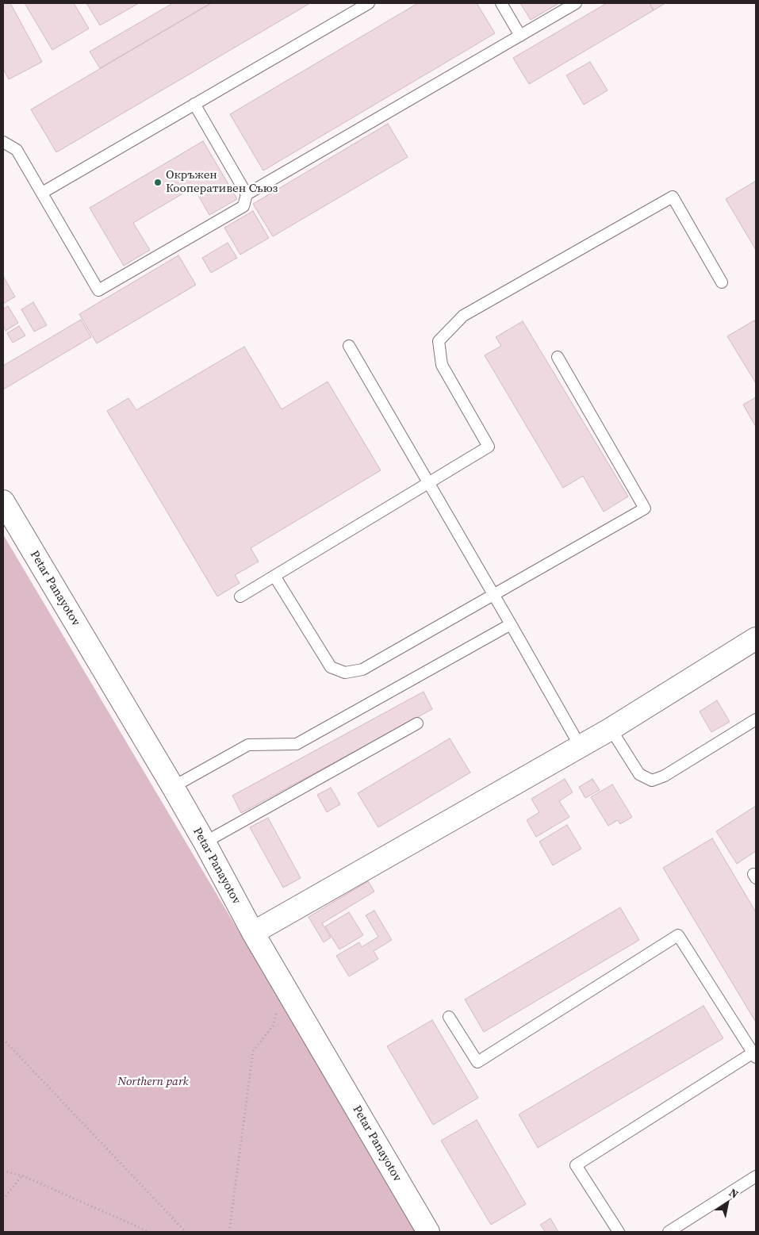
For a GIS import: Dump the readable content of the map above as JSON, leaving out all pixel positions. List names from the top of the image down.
{
  "streets": {
    "street": ["Petar Panayotov"]
  },
  "parks": ["Northern park"],
  "places": ["Окръжен Кооперативен Съюз"],
  "north": "top right"
}
